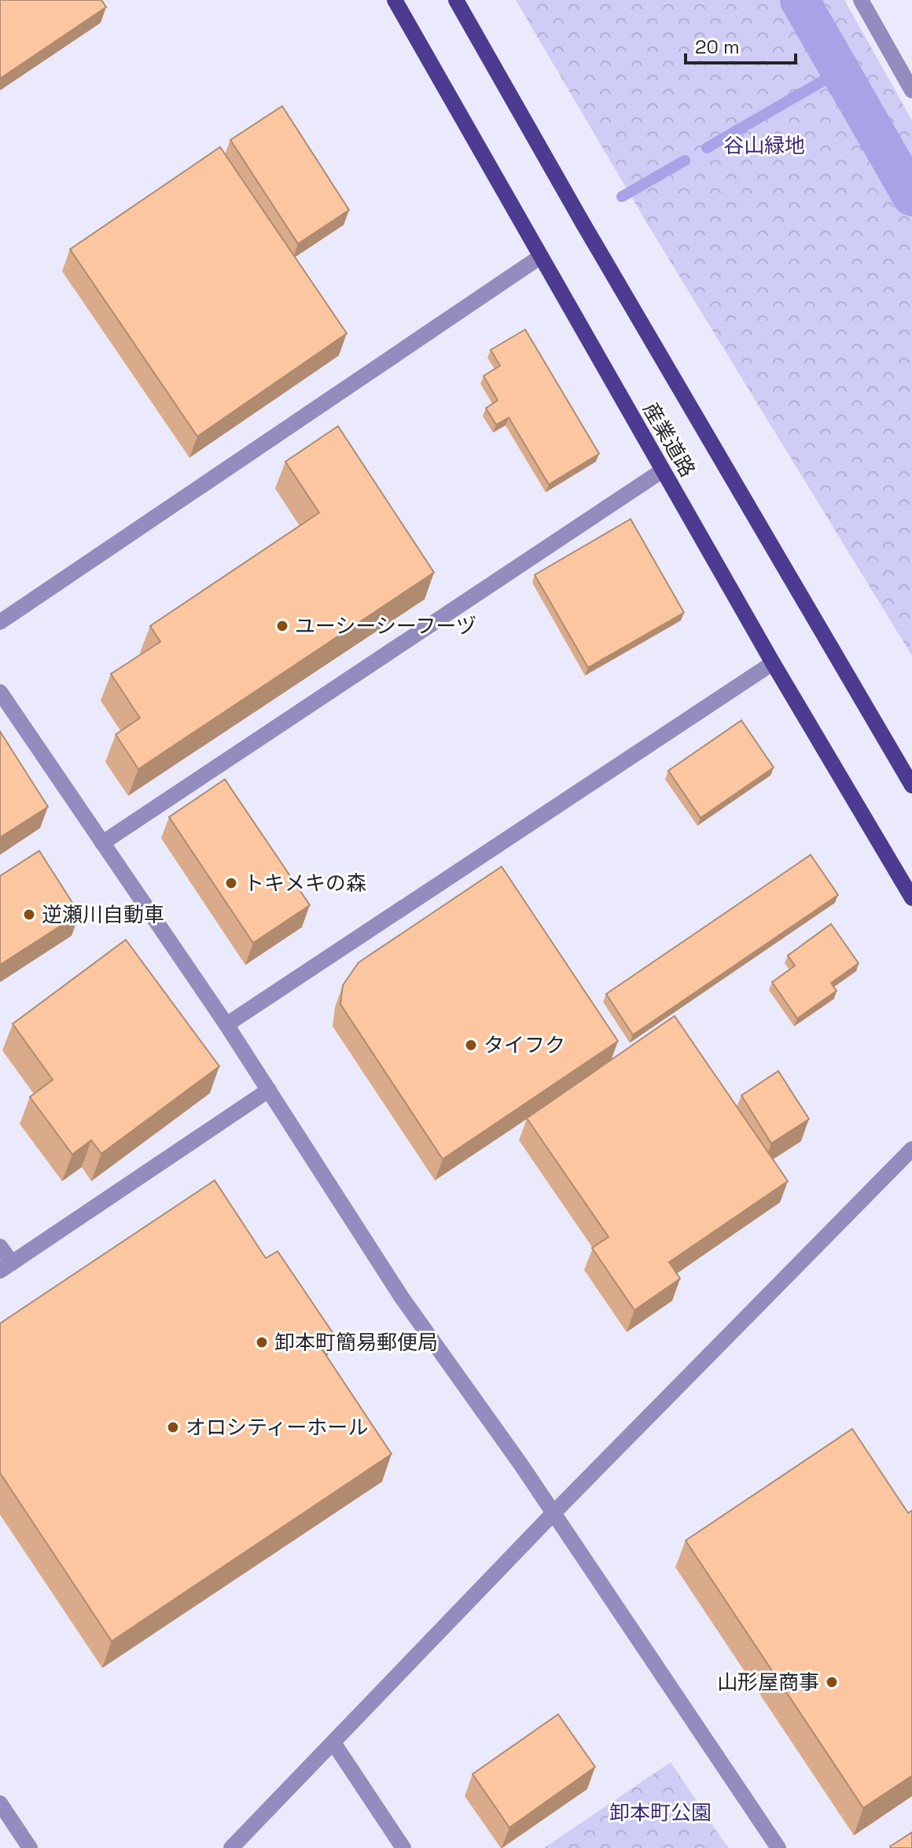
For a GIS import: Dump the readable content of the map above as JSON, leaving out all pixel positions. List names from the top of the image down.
{
  "streets": {
    "main road": ["産業道路"]
  },
  "parks": ["谷山緑地", "卸本町公園"],
  "places": [
    "ユーシーシーフーヅ",
    "トキメキの森",
    "逆瀬川自動車",
    "タイフク",
    "卸本町簡易郵便局",
    "オロシティーホール",
    "山形屋商事"
  ],
  "scale_bar": "20 m"
}
